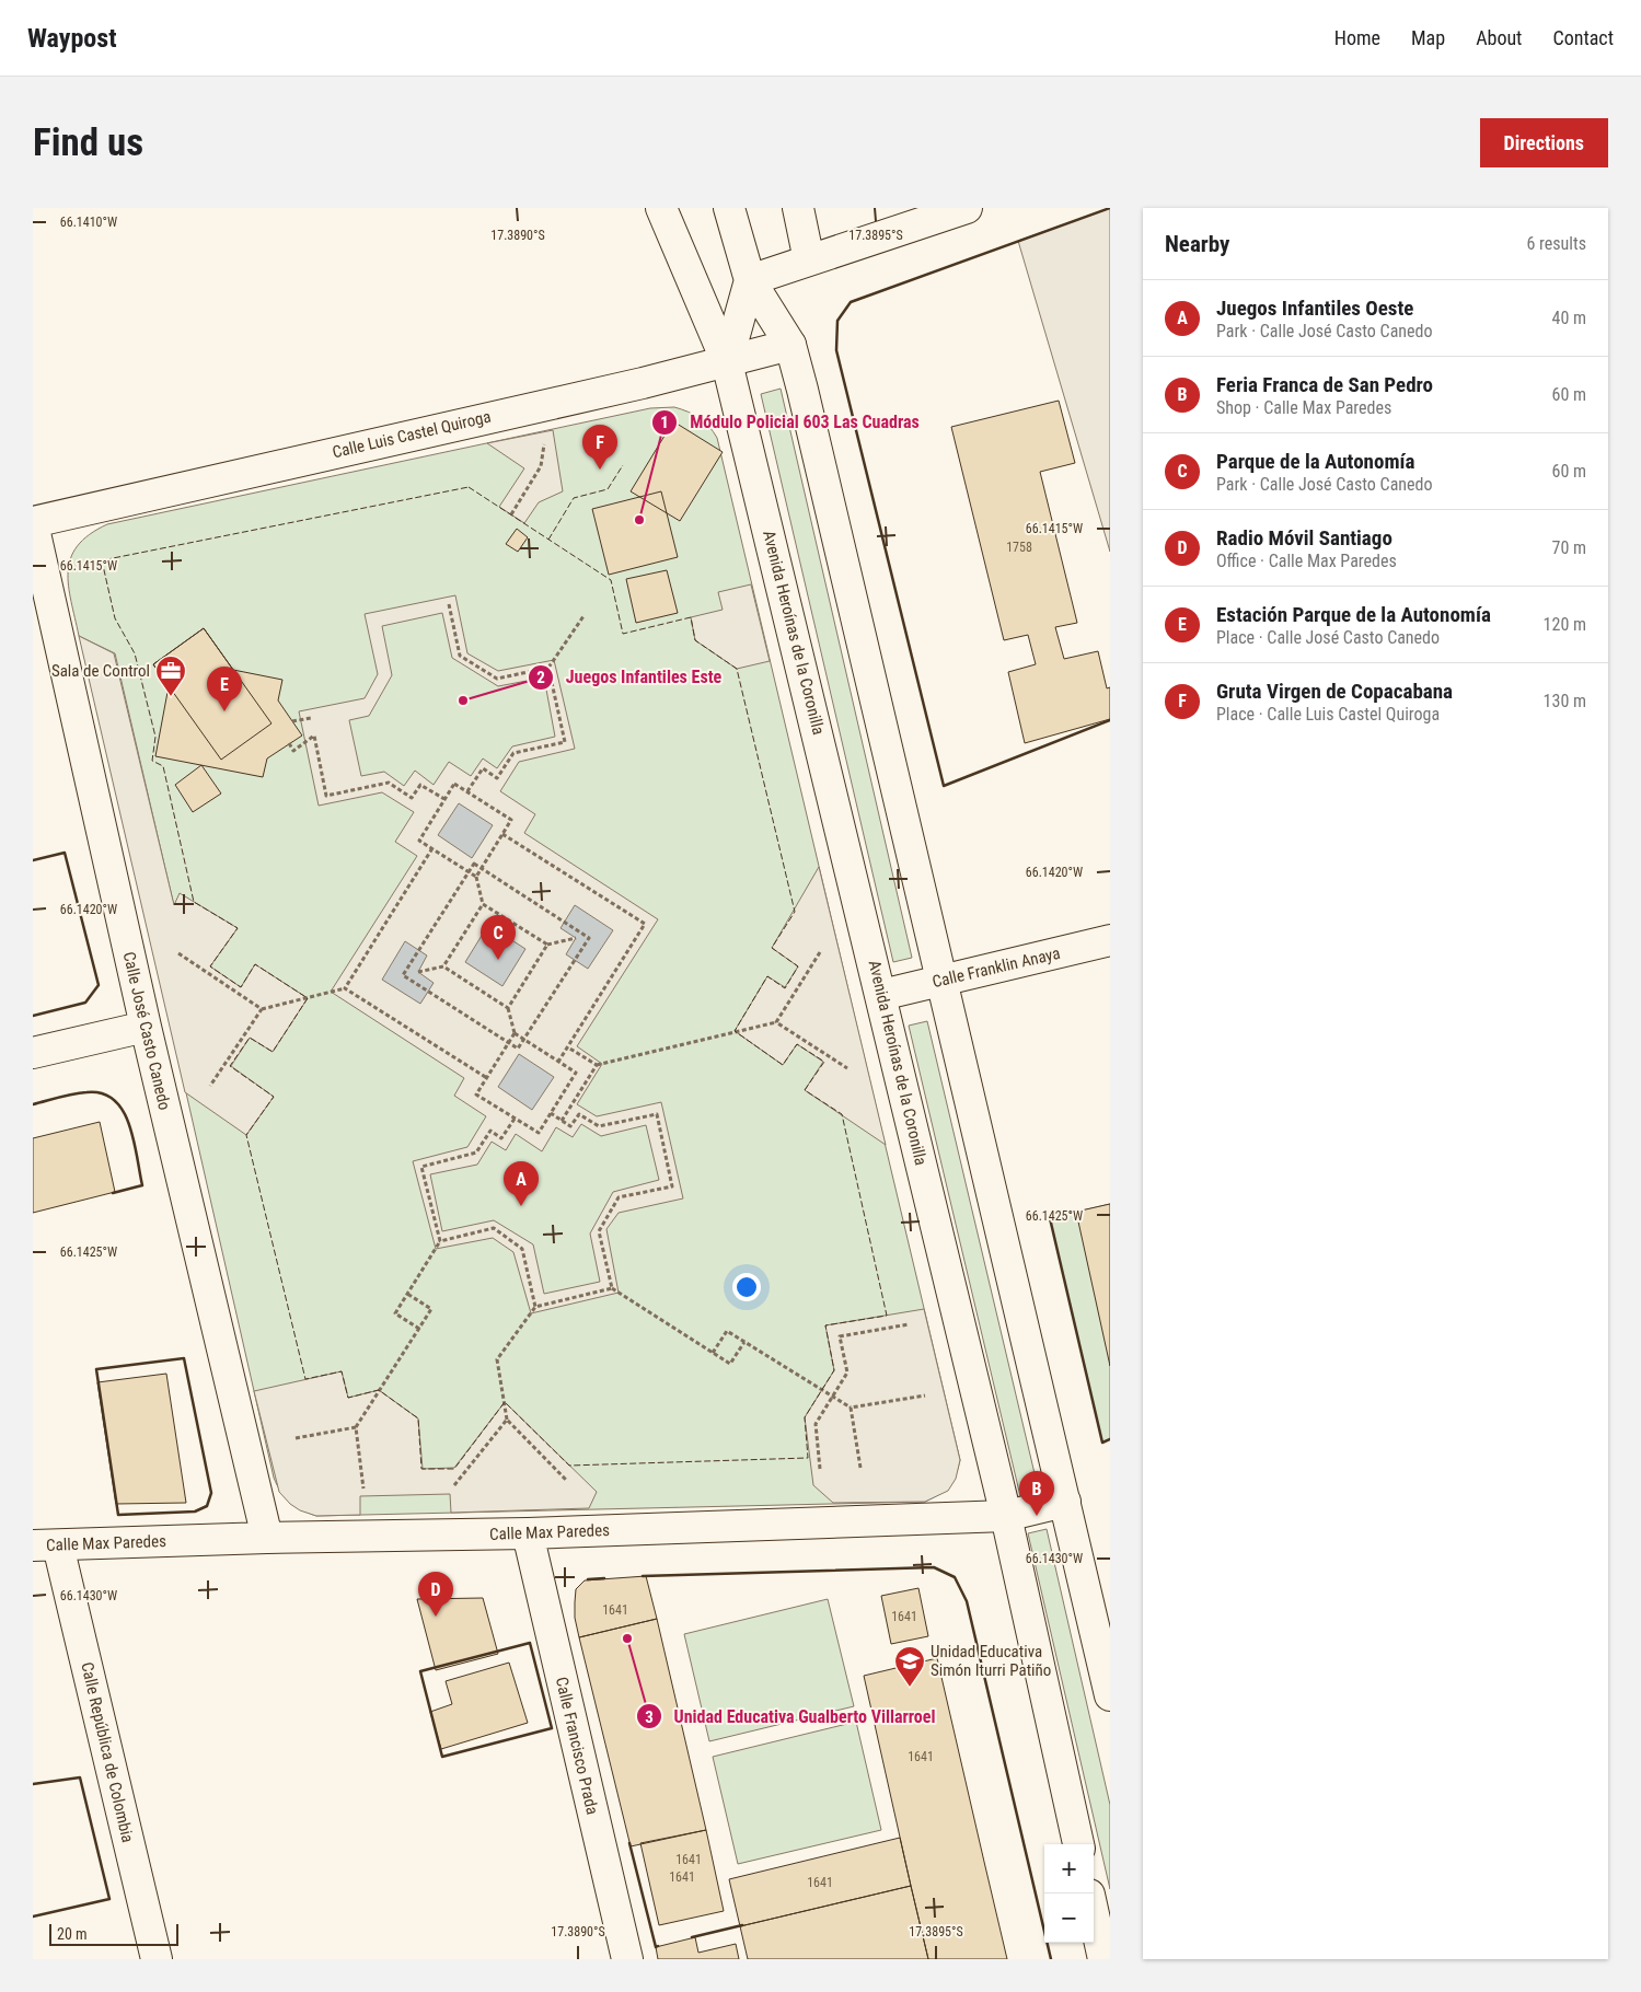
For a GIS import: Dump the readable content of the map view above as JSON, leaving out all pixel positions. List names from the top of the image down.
{
  "streets": {
    "street": [
      "Calle Luis Castel Quiroga",
      "Avenida Heroínas de la Coronilla",
      "Calle Franklin Anaya",
      "Calle José Casto Canedo",
      "Calle Max Paredes",
      "Calle Francisco Prada",
      "Calle República de Colombia"
    ]
  },
  "crossings": [
    ["Calle Luis Castel Quiroga", "Avenida Heroínas de la Coronilla"],
    ["Calle Luis Castel Quiroga", "Calle José Casto Canedo"],
    ["Avenida Heroínas de la Coronilla", "Calle Franklin Anaya"],
    ["Avenida Heroínas de la Coronilla", "Calle Max Paredes"],
    ["Calle José Casto Canedo", "Calle Max Paredes"],
    ["Calle Max Paredes", "Calle Francisco Prada"],
    ["Calle Max Paredes", "Calle República de Colombia"]
  ],
  "places": {
    "other": ["Módulo Policial 603 Las Cuadras", "Juegos Infantiles Este", "Unidad Educativa Gualberto Villarroel"],
    "office": ["Sala de Control"],
    "school or university": ["Unidad Educativa Simón Iturri Patiño"]
  },
  "house_numbers": [
    "1758",
    "1641",
    "1641",
    "1641",
    "1641",
    "1641",
    "1641"
  ],
  "scale_bar": "20 m",
  "page": {
    "header": "Waypost",
    "nav": [
      "Home",
      "Map",
      "About",
      "Contact"
    ],
    "buttons": "Directions",
    "title": "Find us",
    "heading": ["Nearby", "6 results"],
    "list": [
      {
        "mark": "A",
        "name": "Juegos Infantiles Oeste",
        "note": "Park · Calle José Casto Canedo",
        "value": "40 m"
      },
      {
        "mark": "B",
        "name": "Feria Franca de San Pedro",
        "note": "Shop · Calle Max Paredes",
        "value": "60 m"
      },
      {
        "mark": "C",
        "name": "Parque de la Autonomía",
        "note": "Park · Calle José Casto Canedo",
        "value": "60 m"
      },
      {
        "mark": "D",
        "name": "Radio Móvil Santiago",
        "note": "Office · Calle Max Paredes",
        "value": "70 m"
      },
      {
        "mark": "E",
        "name": "Estación Parque de la Autonomía",
        "note": "Place · Calle José Casto Canedo",
        "value": "120 m"
      },
      {
        "mark": "F",
        "name": "Gruta Virgen de Copacabana",
        "note": "Place · Calle Luis Castel Quiroga",
        "value": "130 m"
      }
    ],
    "pins": [
      "F",
      "E",
      "C",
      "A",
      "B",
      "D"
    ],
    "map_buttons": ["+", "−"],
    "scale": "20 m"
  },
  "coordinates": [
    "66.1410°W",
    "17.3890°S",
    "17.3895°S",
    "66.1415°W",
    "66.1420°W",
    "66.1425°W",
    "66.1430°W"
  ]
}
